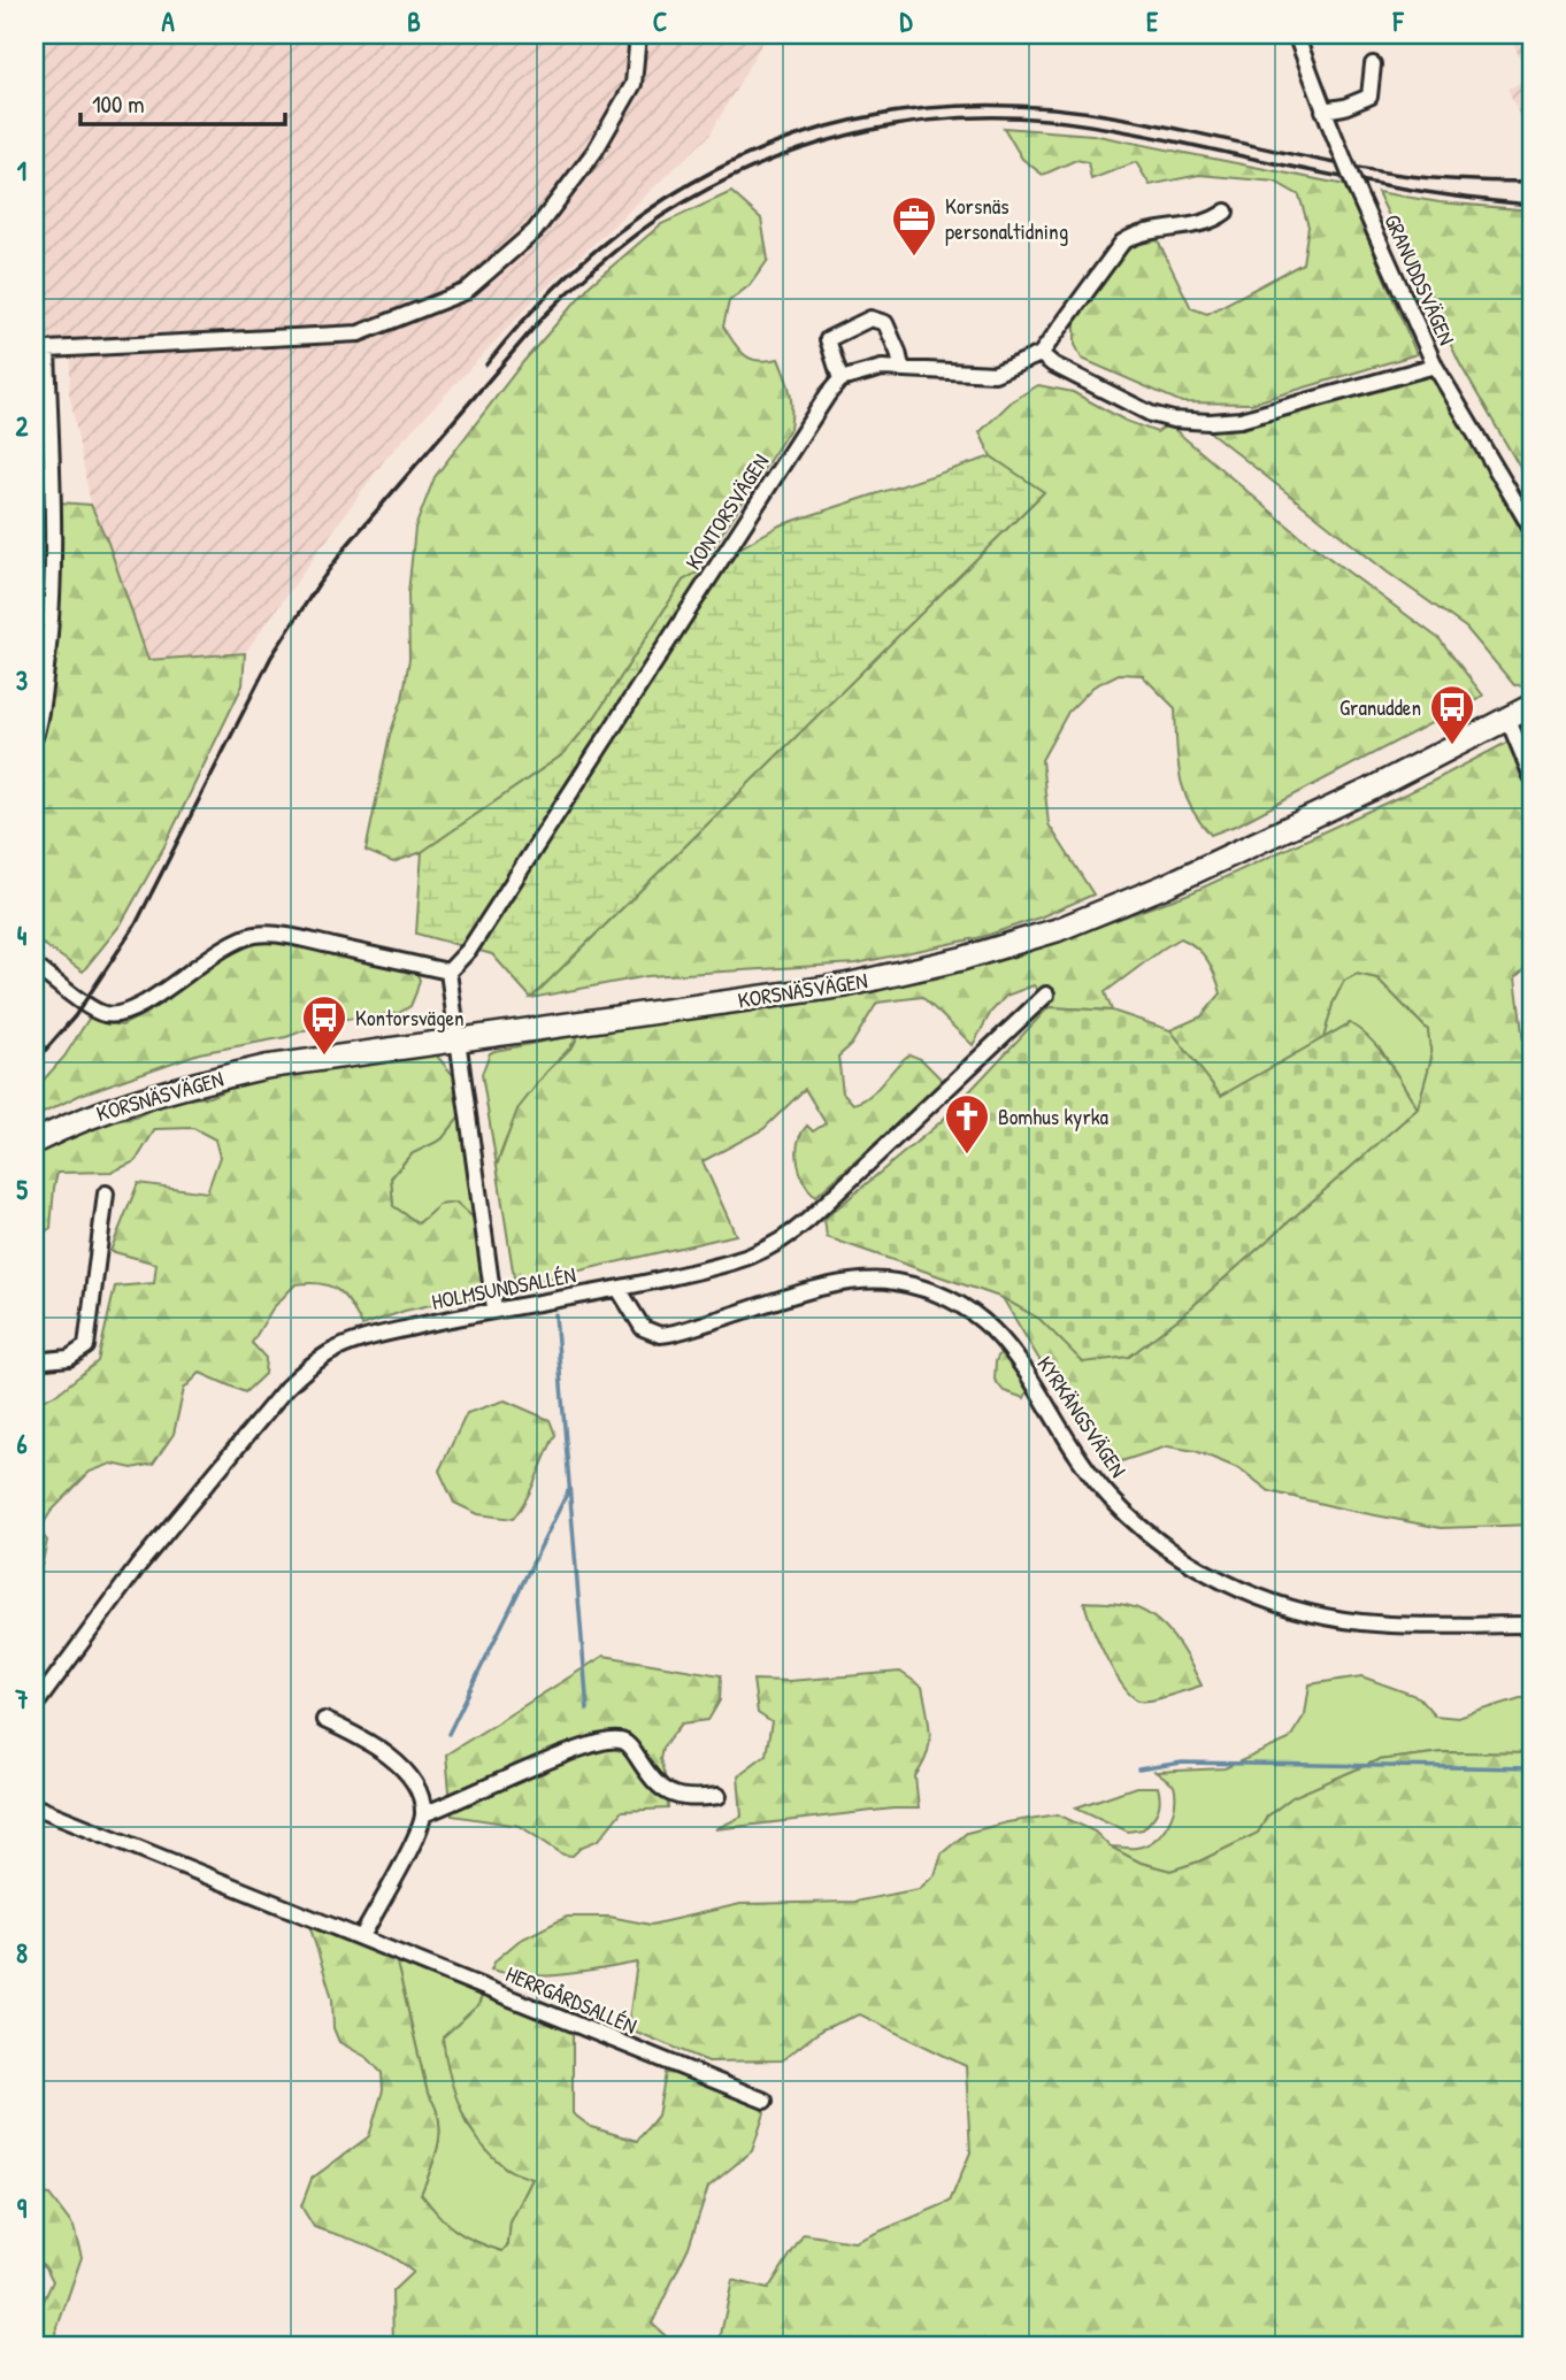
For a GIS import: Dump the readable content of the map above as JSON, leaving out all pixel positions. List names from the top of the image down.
{
  "streets": {
    "street": [
      "GRANUDDSVÄGEN",
      "KONTORSVÄGEN",
      "KORSNÄSVÄGEN",
      "HOLMSUNDSALLÉN",
      "KYRKÄNGSVÄGEN",
      "HERRGÅRDSALLÉN"
    ]
  },
  "crossings": [
    ["HOLMSUNDSALLÉN", "KYRKÄNGSVÄGEN"]
  ],
  "places": {
    "office": ["Korsnäs personaltidning"],
    "bus stop": ["Granudden", "Kontorsvägen"],
    "church": ["Bomhus kyrka"]
  },
  "scale_bar": "100 m",
  "grid": {
    "columns": [
      "A",
      "B",
      "C",
      "D",
      "E",
      "F"
    ],
    "rows": [
      "1",
      "2",
      "3",
      "4",
      "5",
      "6",
      "7",
      "8",
      "9"
    ]
  }
}
